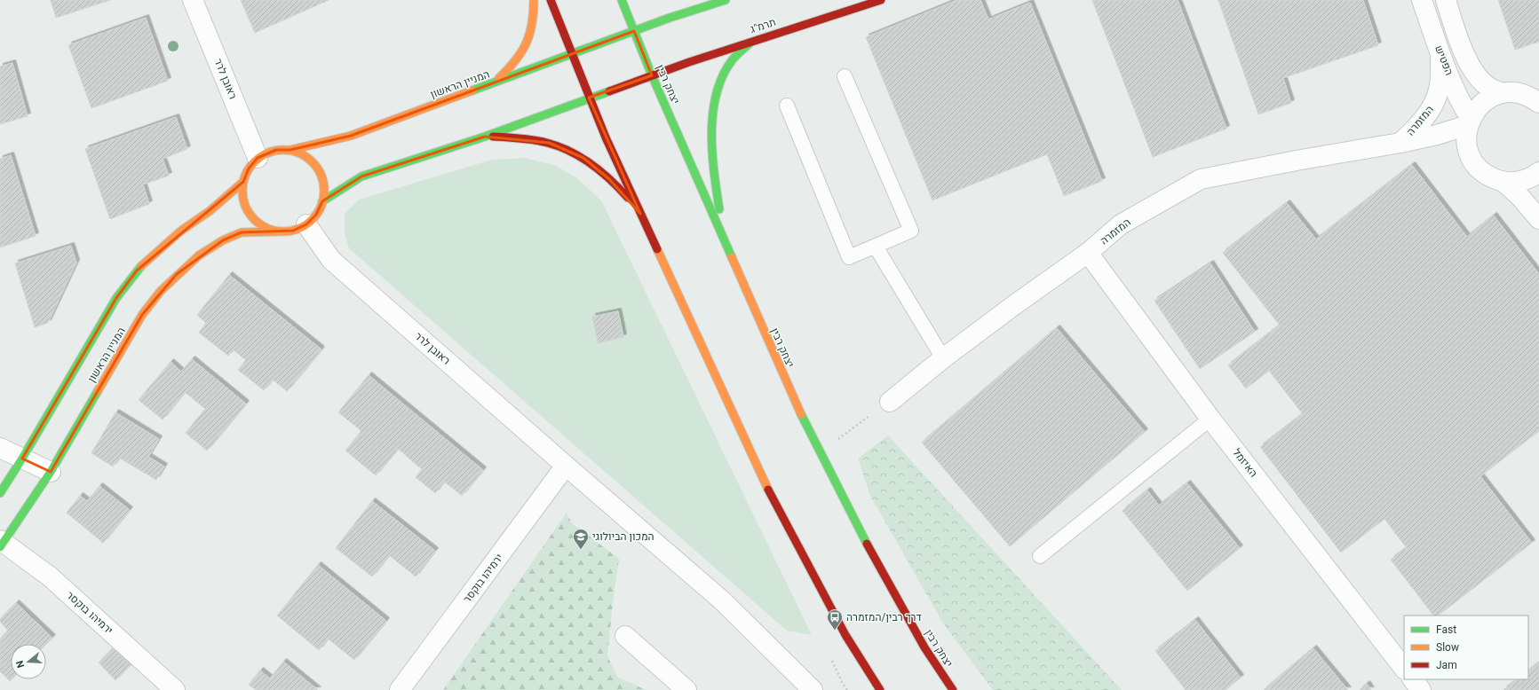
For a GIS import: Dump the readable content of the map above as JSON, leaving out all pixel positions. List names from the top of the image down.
{
  "streets": {
    "main road": ["תרמ\"ג", "המניין הראשון", "יצחק רבין"],
    "street": [
      "הפטיש",
      "ראובן לרר",
      "המזמרה",
      "האיזמל",
      "ירמיהו בוקסר"
    ]
  },
  "crossings": [
    ["תרמ\"ג", "יצחק רבין"],
    ["הפטיש", "המזמרה"],
    ["ראובן לרר", "המניין הראשון"],
    ["ראובן לרר", "ירמיהו בוקסר"],
    ["המניין הראשון", "יצחק רבין"],
    ["המניין הראשון", "ירמיהו בוקסר"],
    ["המזמרה", "האיזמל"]
  ],
  "places": {
    "school or university": ["המכון הביולוגי"],
    "bus stop": ["דרך רבין/המזמרה"]
  },
  "legend": ["Fast", "Slow", "Jam"],
  "north": "left"
}
